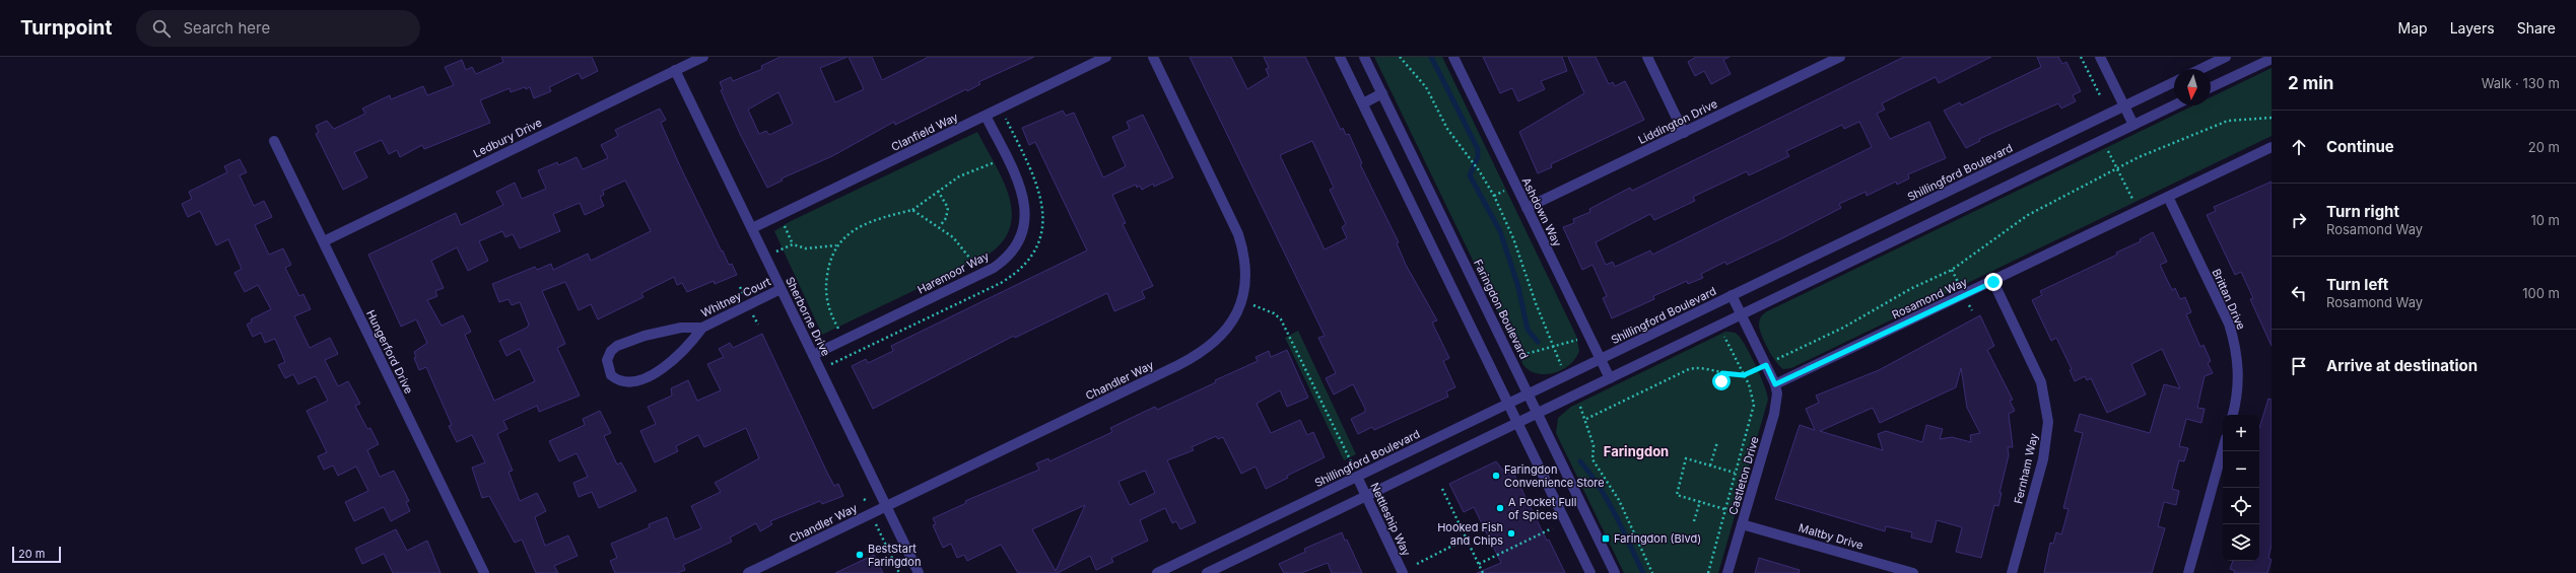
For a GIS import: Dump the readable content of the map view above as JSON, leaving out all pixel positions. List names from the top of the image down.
{
  "streets": {
    "street": [
      "Liddington Drive",
      "Clanfield Way",
      "Ledbury Drive",
      "Shillingford Boulevard",
      "Ashdown Way",
      "Haremoor Way",
      "Whitney Court",
      "Rosamond Way",
      "Brittan Drive",
      "Faringdon Boulevard",
      "Sherborne Drive",
      "Hungerford Drive",
      "Chandler Way",
      "Fernham Way",
      "Castleton Drive",
      "Nettleship Way",
      "Maltby Drive"
    ]
  },
  "crossings": [
    ["Liddington Drive", "Ashdown Way"],
    ["Clanfield Way", "Haremoor Way"],
    ["Clanfield Way", "Sherborne Drive"],
    ["Ledbury Drive", "Sherborne Drive"],
    ["Ledbury Drive", "Hungerford Drive"],
    ["Shillingford Boulevard", "Ashdown Way"],
    ["Shillingford Boulevard", "Faringdon Boulevard"],
    ["Shillingford Boulevard", "Nettleship Way"],
    ["Haremoor Way", "Sherborne Drive"],
    ["Whitney Court", "Sherborne Drive"],
    ["Rosamond Way", "Brittan Drive"],
    ["Rosamond Way", "Fernham Way"],
    ["Rosamond Way", "Castleton Drive"],
    ["Sherborne Drive", "Chandler Way"],
    ["Castleton Drive", "Maltby Drive"]
  ],
  "districts": ["Faringdon"],
  "places": {
    "other": [
      "Faringdon Convenience Store",
      "A Pocket Full of Spices",
      "Hooked Fish and Chips",
      "BestStart Faringdon"
    ],
    "transit": ["Faringdon (Blvd)"]
  },
  "scale_bar": "20 m",
  "north": "bottom",
  "page": {
    "header": "Turnpoint",
    "search": "Search here",
    "nav": ["Map", "Layers", "Share"],
    "heading": ["2 min", "Walk · 130 m"],
    "list": [
      ["Continue", "20 m"],
      ["Turn right", "Rosamond Way", "10 m"],
      ["Turn left", "Rosamond Way", "100 m"],
      "Arrive at destination"
    ],
    "map_buttons": ["+", "−"],
    "scale": "20 m"
  }
}
